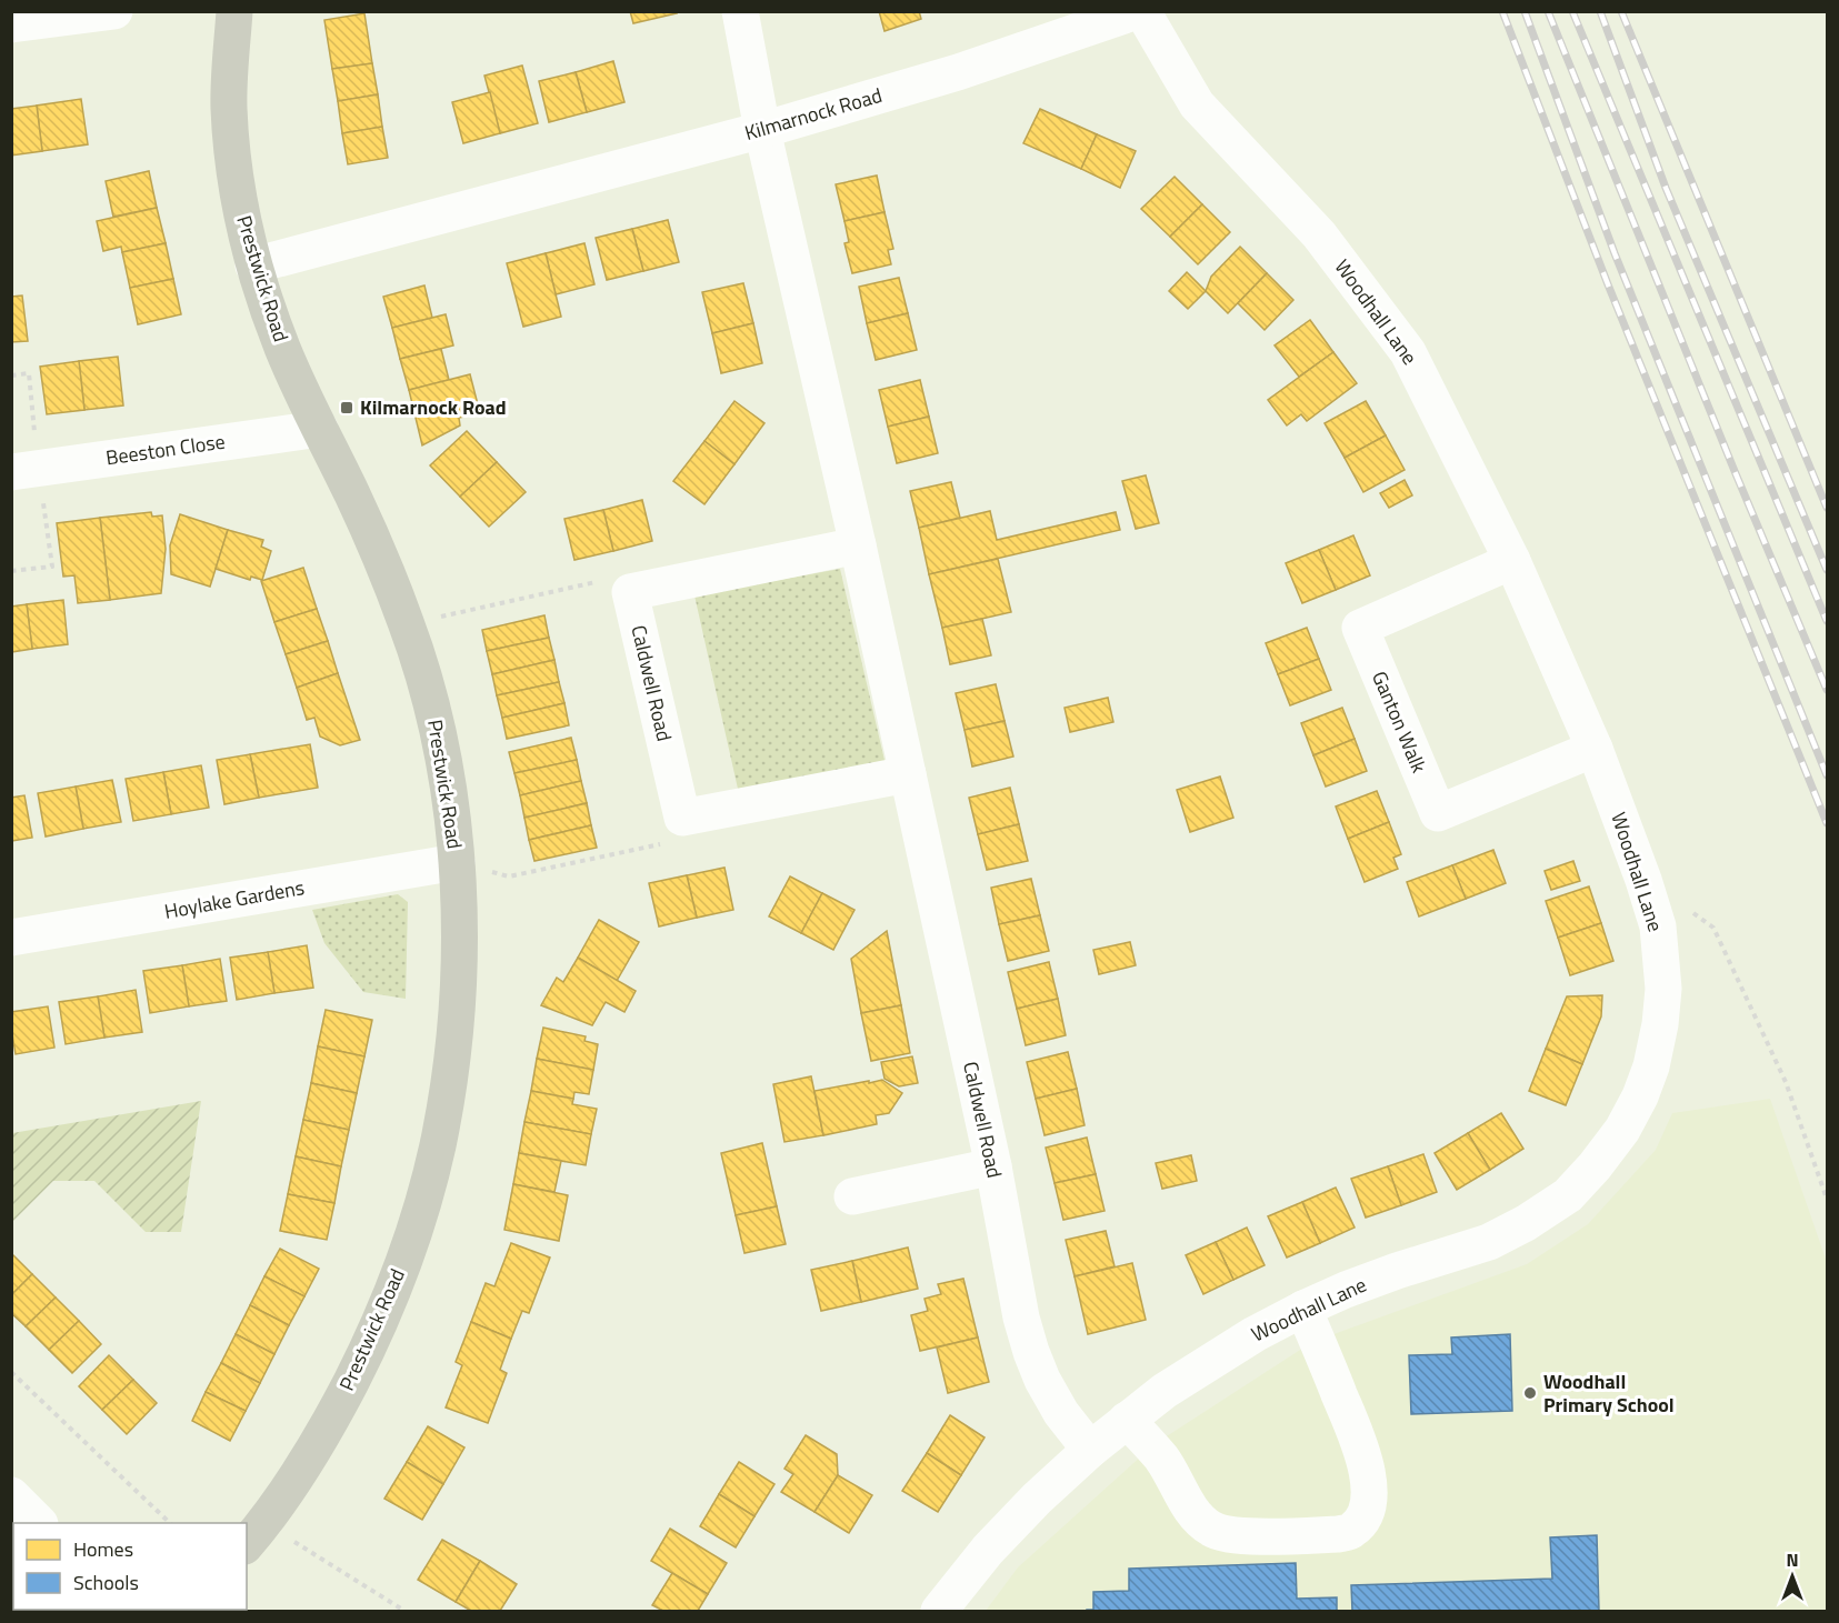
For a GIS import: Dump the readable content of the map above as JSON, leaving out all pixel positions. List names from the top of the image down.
{
  "streets": {
    "main road": ["Prestwick Road"],
    "street": [
      "Kilmarnock Road",
      "Woodhall Lane",
      "Beeston Close",
      "Caldwell Road",
      "Ganton Walk",
      "Hoylake Gardens"
    ]
  },
  "crossings": [
    ["Kilmarnock Road", "Prestwick Road"],
    ["Kilmarnock Road", "Caldwell Road"],
    ["Prestwick Road", "Beeston Close"],
    ["Prestwick Road", "Hoylake Gardens"],
    ["Woodhall Lane", "Caldwell Road"],
    ["Woodhall Lane", "Ganton Walk"]
  ],
  "places": {
    "transit": ["Kilmarnock Road"],
    "other": ["Woodhall Primary School"]
  },
  "legend": ["Homes", "Schools"],
  "north": "top"
}
